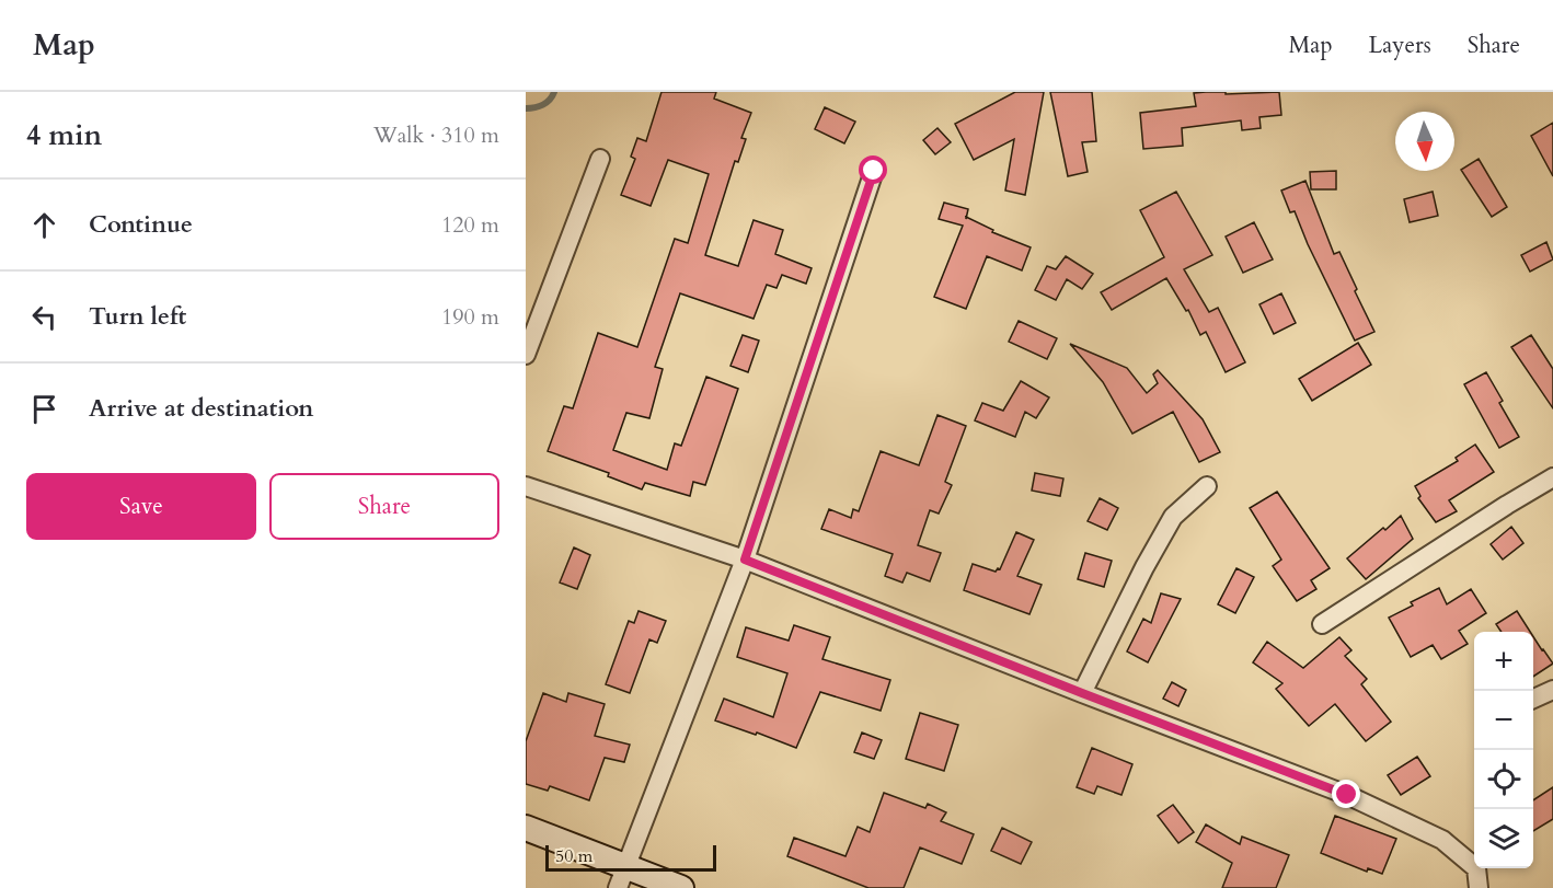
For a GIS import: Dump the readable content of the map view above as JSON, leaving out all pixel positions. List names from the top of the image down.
{
  "scale_bar": "50 m",
  "north": "bottom",
  "page": {
    "header": "Map",
    "nav": ["Map", "Layers", "Share"],
    "heading": ["4 min", "Walk · 310 m"],
    "list": [
      ["Continue", "120 m"],
      ["Turn left", "190 m"],
      "Arrive at destination"
    ],
    "buttons": ["Save", "Share"],
    "map_buttons": ["+", "−"],
    "scale": "50 m"
  }
}
